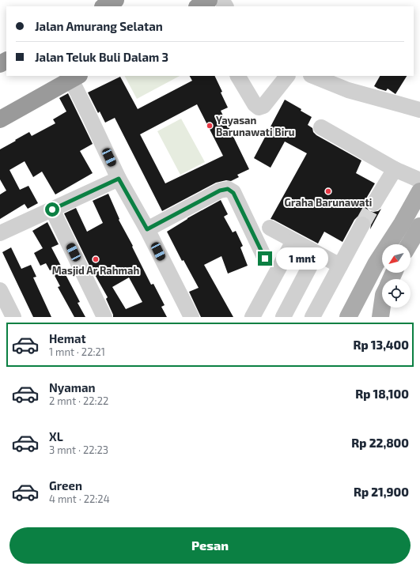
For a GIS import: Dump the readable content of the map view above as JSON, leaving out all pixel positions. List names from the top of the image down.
{
  "places": ["Yayasan Barunawati Biru", "Graha Barunawati", "Masjid Ar Rahmah"],
  "north": "bottom left",
  "page": {
    "banner": ["Jalan Amurang Selatan", "Jalan Teluk Buli Dalam 3"],
    "bubble": "1 mnt",
    "list": [
      {
        "name": "Hemat",
        "note": "1 mnt · 22:21",
        "value": "Rp 13,400"
      },
      {
        "name": "Nyaman",
        "note": "2 mnt · 22:22",
        "value": "Rp 18,100"
      },
      {
        "name": "XL",
        "note": "3 mnt · 22:23",
        "value": "Rp 22,800"
      },
      {
        "name": "Green",
        "note": "4 mnt · 22:24",
        "value": "Rp 21,900"
      }
    ],
    "buttons": "Pesan"
  }
}
